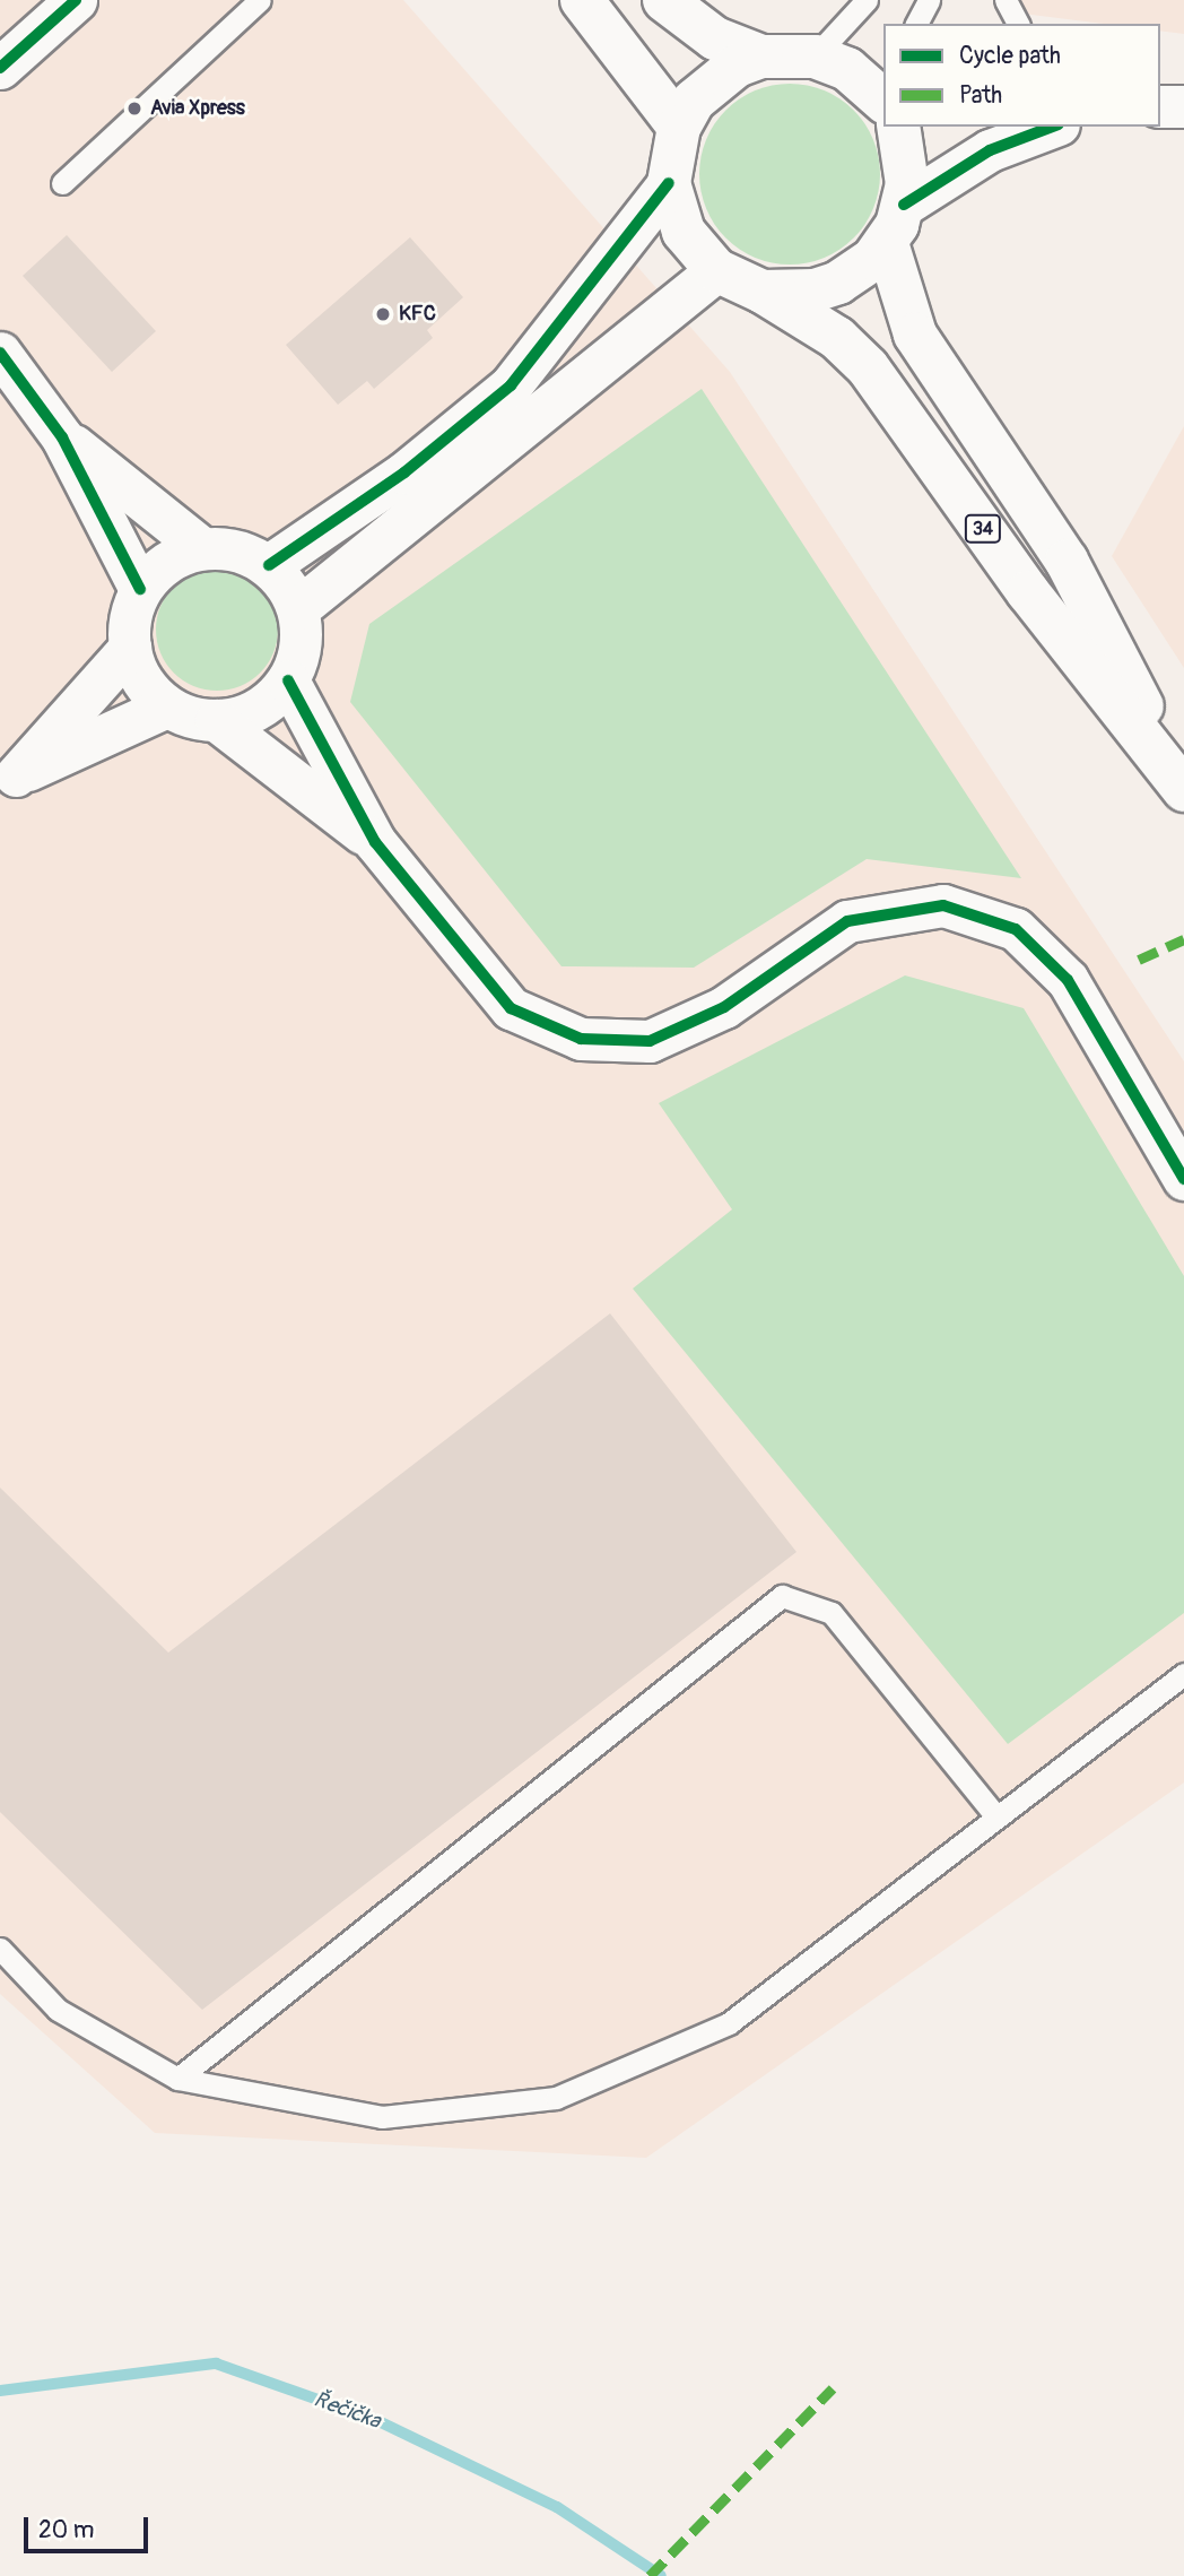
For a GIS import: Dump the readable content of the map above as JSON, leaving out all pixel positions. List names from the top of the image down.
{
  "streets": {
    "main road": ["34"]
  },
  "water": ["Řečička"],
  "places": ["Avia Xpress", "KFC"],
  "legend": ["Cycle path", "Path"],
  "scale_bar": "20 m"
}
